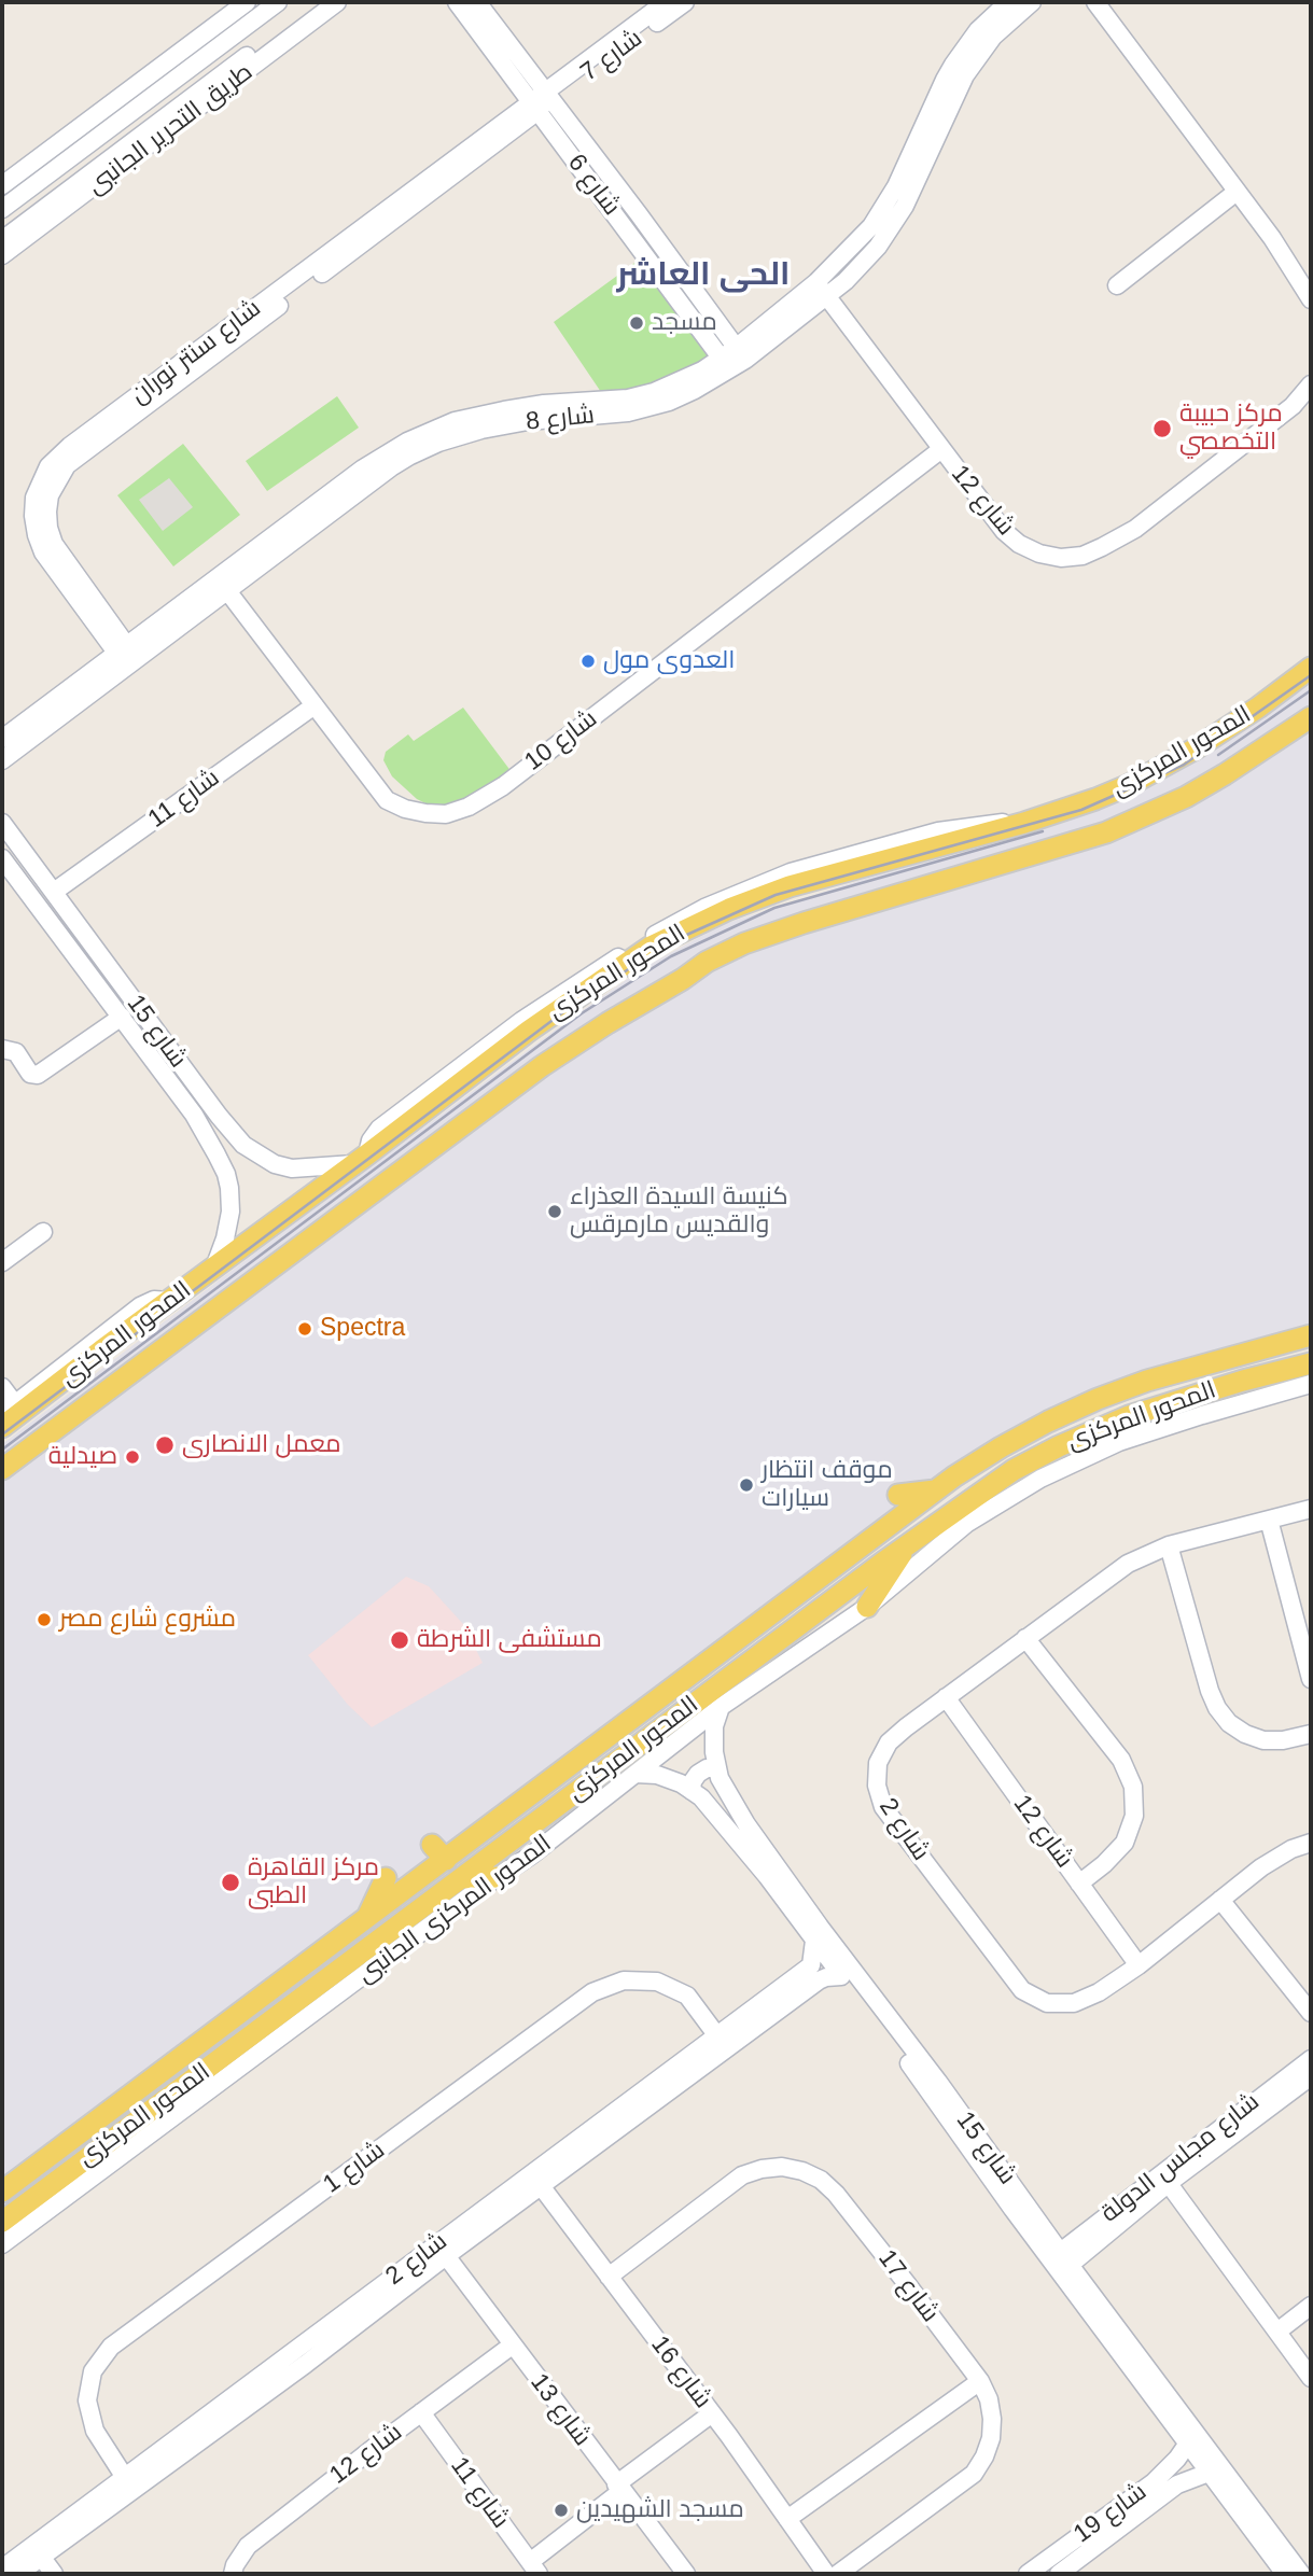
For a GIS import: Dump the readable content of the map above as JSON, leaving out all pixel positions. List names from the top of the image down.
{
  "streets": {
    "main road": ["المحور المركزى"],
    "street": [
      "شارع 7",
      "طريق التحرير الجانبى",
      "شارع 6",
      "شارع سنتر نوران",
      "شارع 8",
      "شارع 12",
      "شارع 10",
      "شارع 11",
      "شارع 15",
      "شارع 2",
      "المحور المركزى الجانبى",
      "شارع مجلس الدولة",
      "شارع 1",
      "شارع 17",
      "شارع 16",
      "شارع 13",
      "شارع 19"
    ]
  },
  "crossings": [
    ["شارع 7", "شارع 6"],
    ["شارع 7", "شارع سنتر نوران"],
    ["شارع 6", "شارع سنتر نوران"],
    ["شارع 6", "شارع 8"],
    ["شارع سنتر نوران", "شارع 8"],
    ["شارع 8", "شارع 12"],
    ["شارع 8", "شارع 10"],
    ["شارع 12", "شارع 10"],
    ["شارع 12", "شارع 11"],
    ["شارع 12", "شارع 2"],
    ["شارع 12", "شارع 13"],
    ["شارع 10", "شارع 11"],
    ["المحور المركزى", "شارع 15"],
    ["المحور المركزى", "المحور المركزى الجانبى"],
    ["شارع 11", "شارع 15"],
    ["شارع 15", "شارع 2"],
    ["شارع 15", "المحور المركزى الجانبى"],
    ["شارع 15", "شارع مجلس الدولة"],
    ["شارع 15", "شارع 19"],
    ["شارع 2", "شارع 1"],
    ["شارع 2", "شارع 16"],
    ["شارع 2", "شارع 13"],
    ["شارع 17", "شارع 16"]
  ],
  "districts": ["الحى العاشر"],
  "places": [
    "مسجد",
    "مركز حبيبة التخصصي",
    "العدوى مول",
    "كنيسة السيدة العذراء والقديس مارمرقس",
    "Spectra",
    "معمل الانصارى",
    "صيدلية",
    "موقف انتظار سيارات",
    "مشروع شارع مصر",
    "مستشفى الشرطة",
    "مركز القاهرة الطبى",
    "مسجد الشهيدين"
  ]
}
